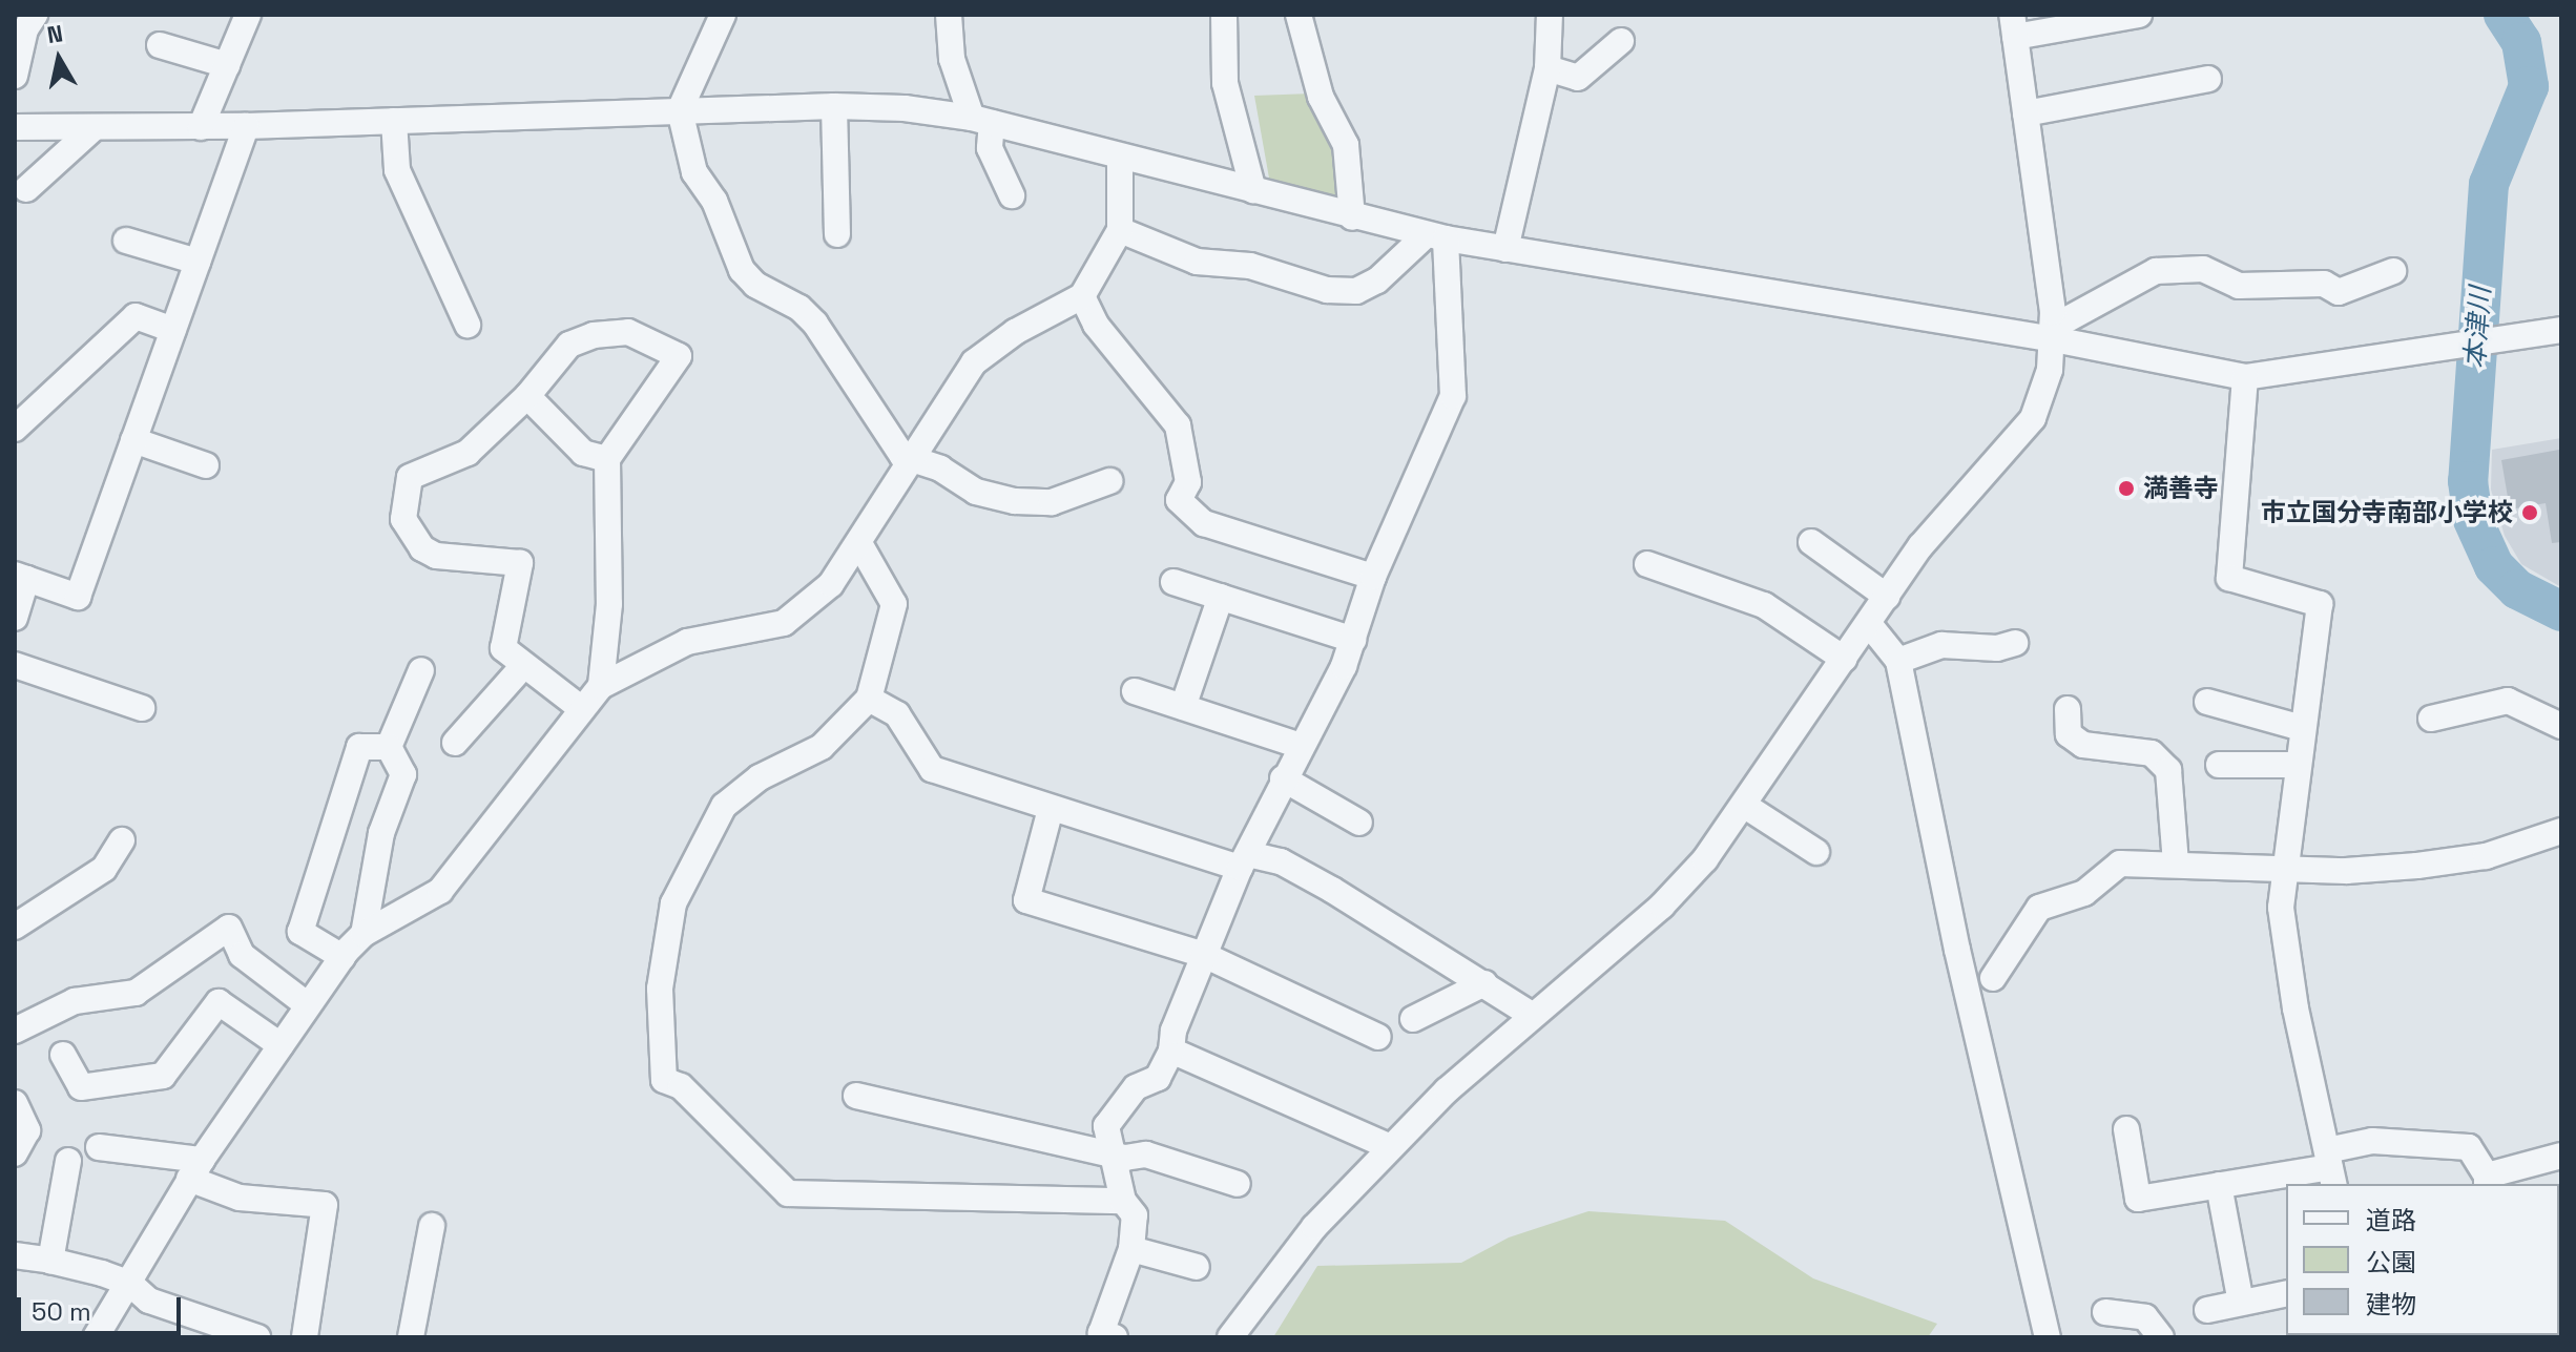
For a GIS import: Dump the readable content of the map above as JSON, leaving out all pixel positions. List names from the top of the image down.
{
  "water": ["本津川"],
  "places": ["満善寺", "市立国分寺南部小学校"],
  "legend": ["道路", "公園", "建物"],
  "scale_bar": "50 m",
  "north": "top"
}
